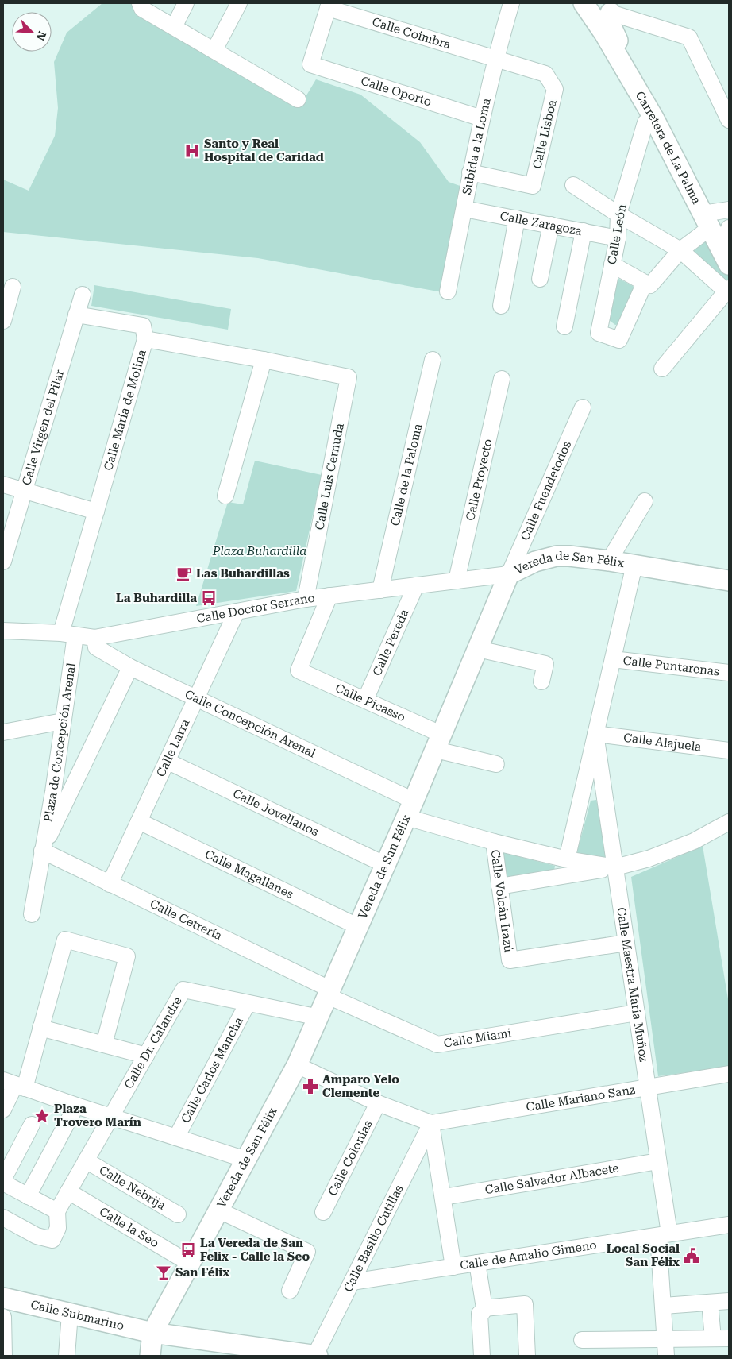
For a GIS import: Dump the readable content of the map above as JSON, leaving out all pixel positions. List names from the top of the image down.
{
  "streets": {
    "main road": ["Carretera de La Palma", "Vereda de San Félix", "Calle Submarino"],
    "street": [
      "Calle Coimbra",
      "Calle Oporto",
      "Calle Lisboa",
      "Subida a la Loma",
      "Calle Zaragoza",
      "Calle León",
      "Calle María de Molina",
      "Calle Virgen del Pilar",
      "Calle de la Paloma",
      "Calle Luis Cernuda",
      "Calle Proyecto",
      "Calle Fuendetodos",
      "Calle Doctor Serrano",
      "Calle Pereda",
      "Calle Puntarenas",
      "Calle Picasso",
      "Calle Concepción Arenal",
      "Calle Alajuela",
      "Plaza de Concepción Arenal",
      "Calle Larra",
      "Calle Jovellanos",
      "Calle Magallanes",
      "Calle Volcán Irazú",
      "Calle Cetrería",
      "Calle Maestra María Muñoz",
      "Calle Miami",
      "Calle Dr. Calandre",
      "Calle Carlos Mancha",
      "Calle Mariano Sanz",
      "Calle Colonias",
      "Calle Salvador Albacete",
      "Calle Nebrija",
      "Calle la Seo",
      "Calle Basilio Cutillas",
      "Calle de Amalio Gimeno"
    ]
  },
  "crossings": [
    ["Calle Coimbra", "Calle Oporto"],
    ["Calle Coimbra", "Calle Lisboa"],
    ["Calle Coimbra", "Subida a la Loma"],
    ["Calle Oporto", "Subida a la Loma"],
    ["Calle Lisboa", "Subida a la Loma"],
    ["Subida a la Loma", "Calle Zaragoza"],
    ["Carretera de La Palma", "Calle León"],
    ["Calle Zaragoza", "Calle León"],
    ["Calle María de Molina", "Calle Luis Cernuda"],
    ["Calle María de Molina", "Calle Doctor Serrano"],
    ["Calle María de Molina", "Plaza de Concepción Arenal"],
    ["Calle de la Paloma", "Calle Doctor Serrano"],
    ["Calle Luis Cernuda", "Calle Doctor Serrano"],
    ["Calle Proyecto", "Calle Doctor Serrano"],
    ["Calle Fuendetodos", "Vereda de San Félix"],
    ["Calle Fuendetodos", "Calle Doctor Serrano"],
    ["Vereda de San Félix", "Calle Doctor Serrano"],
    ["Vereda de San Félix", "Calle Picasso"],
    ["Vereda de San Félix", "Calle Concepción Arenal"],
    ["Vereda de San Félix", "Calle Jovellanos"],
    ["Vereda de San Félix", "Calle Magallanes"],
    ["Vereda de San Félix", "Calle Cetrería"],
    ["Vereda de San Félix", "Calle Maestra María Muñoz"],
    ["Vereda de San Félix", "Calle Miami"],
    ["Vereda de San Félix", "Calle la Seo"],
    ["Vereda de San Félix", "Calle Submarino"],
    ["Calle Doctor Serrano", "Calle Pereda"],
    ["Calle Doctor Serrano", "Calle Picasso"],
    ["Calle Doctor Serrano", "Calle Concepción Arenal"],
    ["Calle Doctor Serrano", "Plaza de Concepción Arenal"],
    ["Calle Doctor Serrano", "Calle Larra"],
    ["Calle Pereda", "Calle Picasso"],
    ["Calle Puntarenas", "Calle Maestra María Muñoz"],
    ["Calle Concepción Arenal", "Plaza de Concepción Arenal"],
    ["Calle Concepción Arenal", "Calle Larra"],
    ["Calle Concepción Arenal", "Calle Volcán Irazú"],
    ["Calle Concepción Arenal", "Calle Maestra María Muñoz"],
    ["Calle Alajuela", "Calle Maestra María Muñoz"],
    ["Plaza de Concepción Arenal", "Calle Cetrería"],
    ["Calle Larra", "Calle Jovellanos"],
    ["Calle Larra", "Calle Magallanes"],
    ["Calle Larra", "Calle Cetrería"],
    ["Calle Volcán Irazú", "Calle Maestra María Muñoz"],
    ["Calle Cetrería", "Calle Miami"],
    ["Calle Maestra María Muñoz", "Calle Miami"],
    ["Calle Maestra María Muñoz", "Calle Mariano Sanz"],
    ["Calle Maestra María Muñoz", "Calle Salvador Albacete"],
    ["Calle Maestra María Muñoz", "Calle de Amalio Gimeno"],
    ["Calle Dr. Calandre", "Calle Carlos Mancha"],
    ["Calle Dr. Calandre", "Calle Nebrija"],
    ["Calle Dr. Calandre", "Calle la Seo"],
    ["Calle Mariano Sanz", "Calle Basilio Cutillas"],
    ["Calle Basilio Cutillas", "Calle de Amalio Gimeno"],
    ["Calle Basilio Cutillas", "Calle Submarino"]
  ],
  "parks": ["Plaza Buhardilla"],
  "places": {
    "hospital": ["Santo y Real Hospital de Caridad"],
    "cafe": ["Las Buhardillas"],
    "bus stop": ["La Buhardilla", "La Vereda de San Felix - Calle la Seo"],
    "pharmacy": ["Amparo Yelo Clemente"],
    "place": ["Plaza Trovero Marín"],
    "public building": ["Local Social San Félix"],
    "bar": ["San Félix"]
  },
  "north": "bottom right"
}
